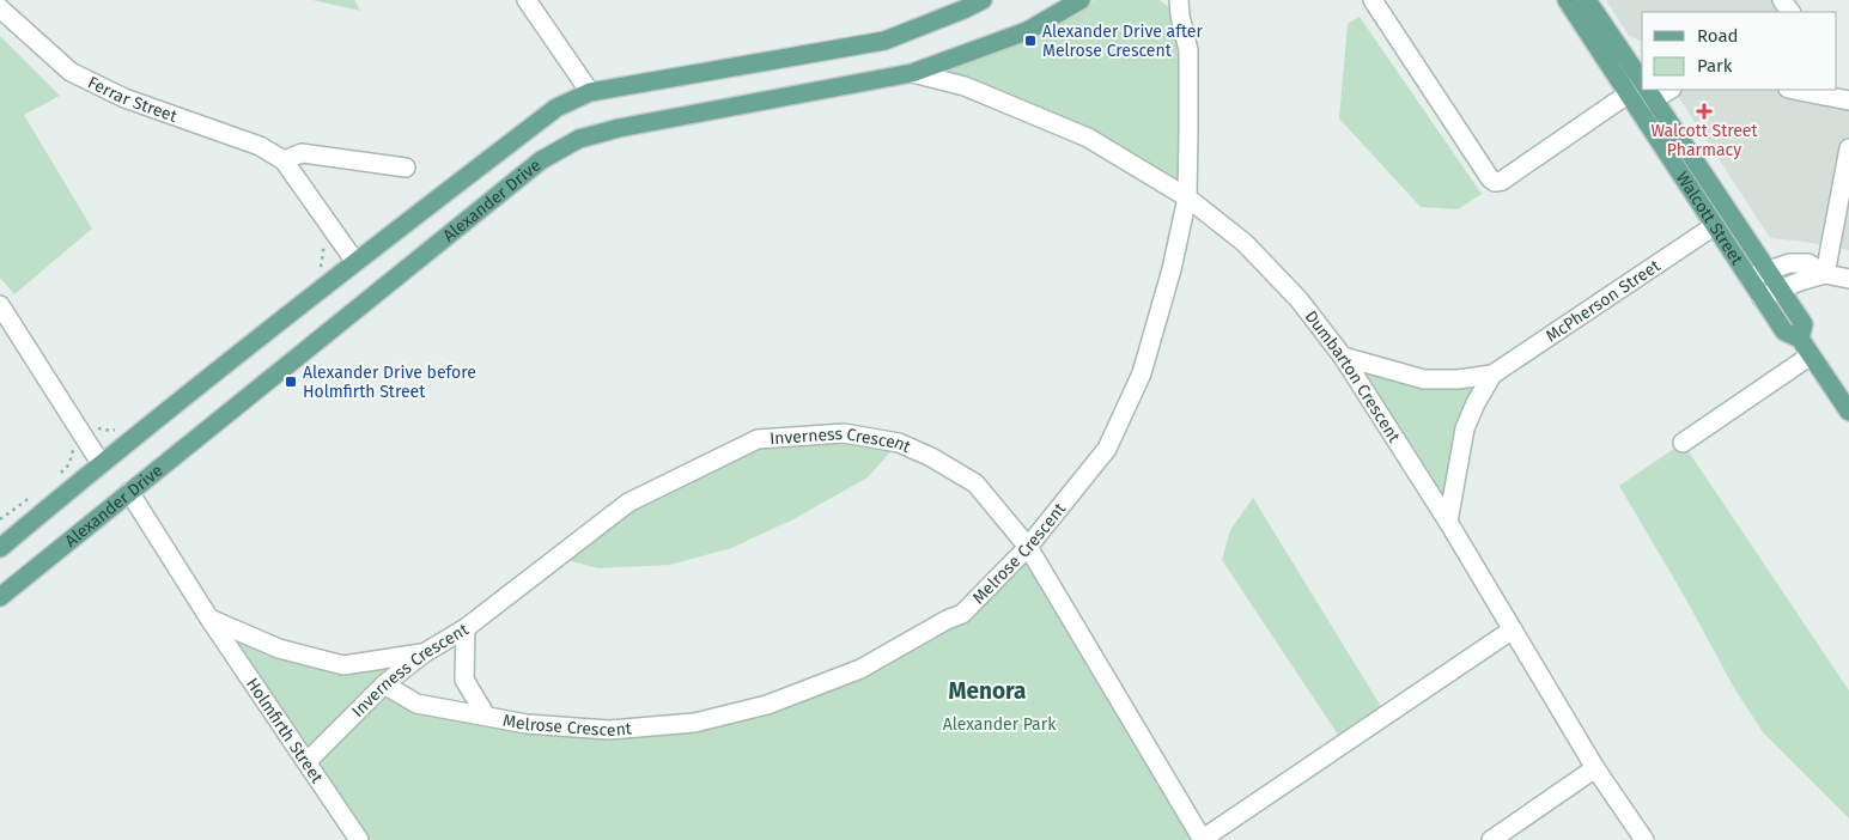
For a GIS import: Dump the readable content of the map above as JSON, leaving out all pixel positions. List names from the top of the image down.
{
  "streets": {
    "main road": ["Alexander Drive", "Walcott Street"],
    "street": [
      "Ferrar Street",
      "McPherson Street",
      "Dumbarton Crescent",
      "Inverness Crescent",
      "Melrose Crescent",
      "Holmfirth Street"
    ]
  },
  "crossings": [
    ["Ferrar Street", "Alexander Drive"],
    ["Alexander Drive", "Dumbarton Crescent"],
    ["Alexander Drive", "Holmfirth Street"],
    ["Walcott Street", "McPherson Street"],
    ["McPherson Street", "Dumbarton Crescent"],
    ["Dumbarton Crescent", "Melrose Crescent"],
    ["Inverness Crescent", "Melrose Crescent"],
    ["Inverness Crescent", "Holmfirth Street"]
  ],
  "districts": ["Menora"],
  "parks": ["Alexander Park"],
  "places": {
    "transit": ["Alexander Drive after Melrose Crescent", "Alexander Drive before Holmfirth Street"],
    "health": ["Walcott Street Pharmacy"]
  },
  "legend": ["Road", "Park"]
}
